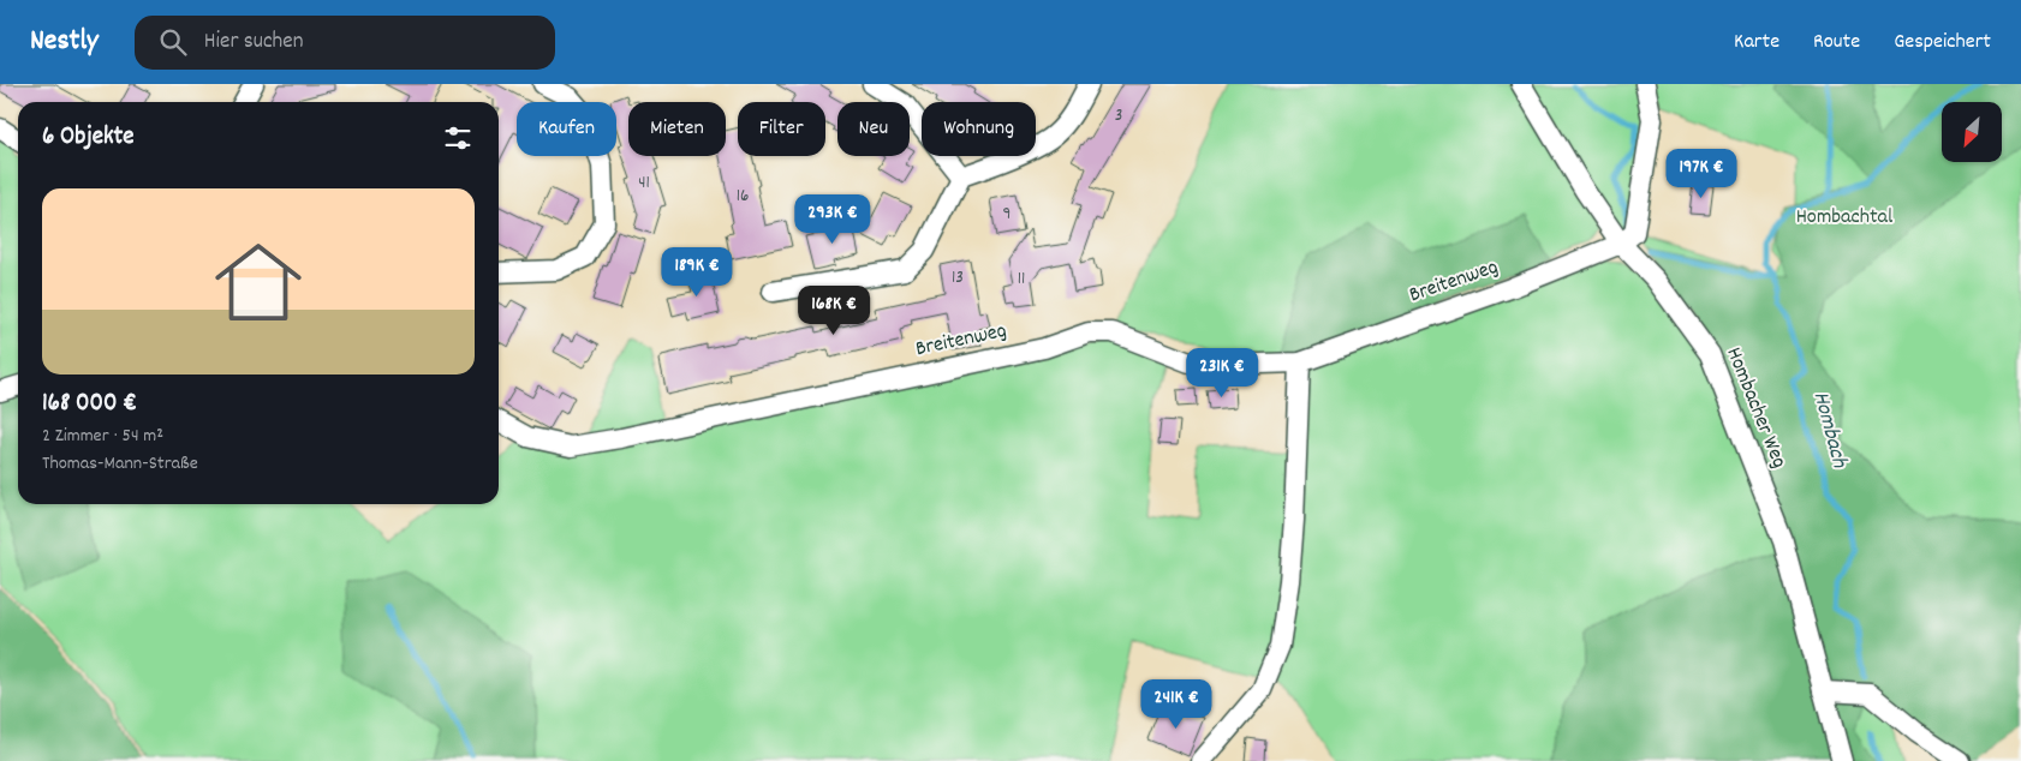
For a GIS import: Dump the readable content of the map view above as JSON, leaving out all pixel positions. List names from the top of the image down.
{
  "streets": {
    "street": ["Breitenweg", "Hombacher Weg"]
  },
  "crossings": [
    ["Breitenweg", "Hombacher Weg"]
  ],
  "water": ["Hombach"],
  "parks": ["Hombachtal"],
  "house_numbers": [
    "3",
    "41",
    "16",
    "9",
    "13",
    "11"
  ],
  "north": "bottom left",
  "page": {
    "header": "Nestly",
    "search": "Hier suchen",
    "nav": ["Karte", "Route", "Gespeichert"],
    "chip": [
      "Kaufen",
      "Mieten",
      "Filter",
      "Neu",
      "Wohnung"
    ],
    "heading": "6 Objekte",
    "price": [
      "197K €",
      "293K €",
      "189K €",
      "168K €",
      "231K €",
      "241K €"
    ],
    "list": [
      {
        "name": "168 000 €",
        "note": "2 Zimmer · 54 m² · Thomas-Mann-Straße"
      }
    ]
  }
}
